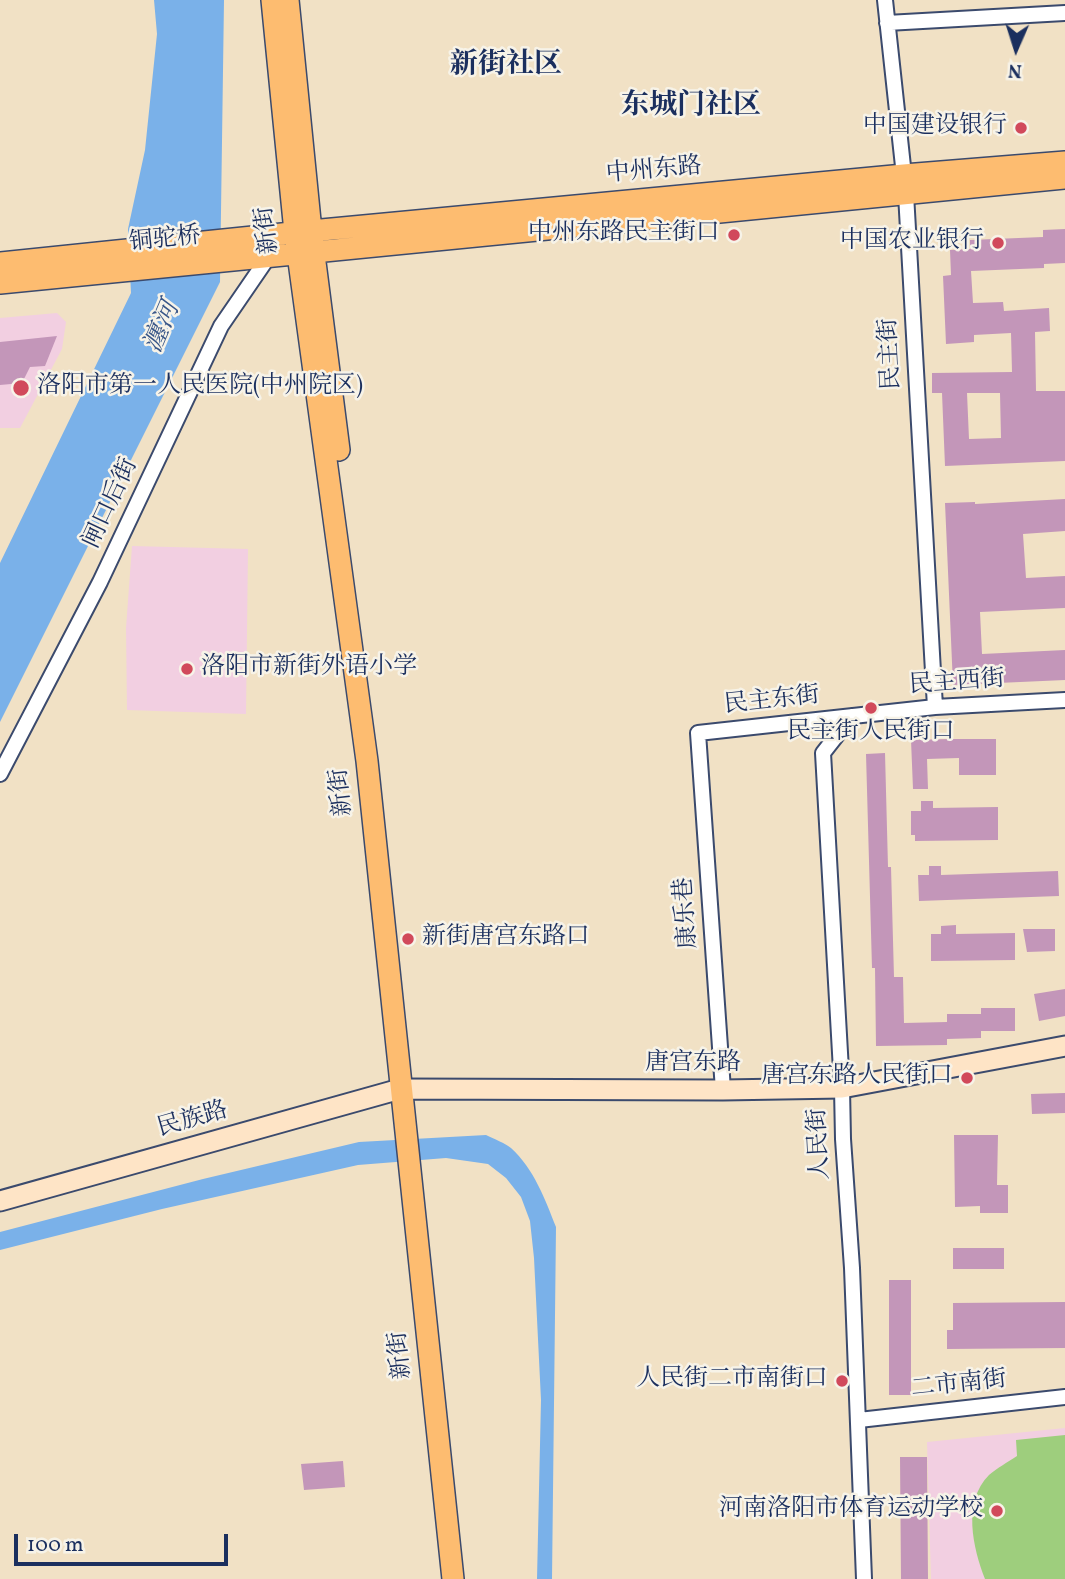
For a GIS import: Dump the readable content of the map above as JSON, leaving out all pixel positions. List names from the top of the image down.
{
  "streets": {
    "main road": ["中州东路", "新街", "铜驼桥"],
    "street": [
      "民主街",
      "闸口后街",
      "民主西街",
      "民主东街",
      "康乐巷",
      "唐宫东路",
      "民族路",
      "人民街",
      "二市南街"
    ]
  },
  "crossings": [
    ["中州东路", "新街"],
    ["中州东路", "铜驼桥"],
    ["中州东路", "民主街"],
    ["中州东路", "闸口后街"],
    ["新街", "唐宫东路"],
    ["新街", "民族路"],
    ["铜驼桥", "闸口后街"],
    ["民主街", "民主西街"],
    ["民主西街", "民主东街"],
    ["民主西街", "人民街"],
    ["民主东街", "康乐巷"],
    ["民主东街", "人民街"],
    ["康乐巷", "唐宫东路"],
    ["唐宫东路", "民族路"],
    ["唐宫东路", "人民街"],
    ["人民街", "二市南街"]
  ],
  "districts": ["新街社区", "东城门社区"],
  "water": ["瀍河"],
  "places": [
    "中国建设银行",
    "中州东路民主街口",
    "中国农业银行",
    "洛阳市第一人民医院(中州院区)",
    "洛阳市新街外语小学",
    "民主街人民街口",
    "新街唐宫东路口",
    "唐宫东路人民街口",
    "人民街二市南街口",
    "河南洛阳市体育运动学校"
  ],
  "scale_bar": "100 m",
  "north": "bottom"
}
